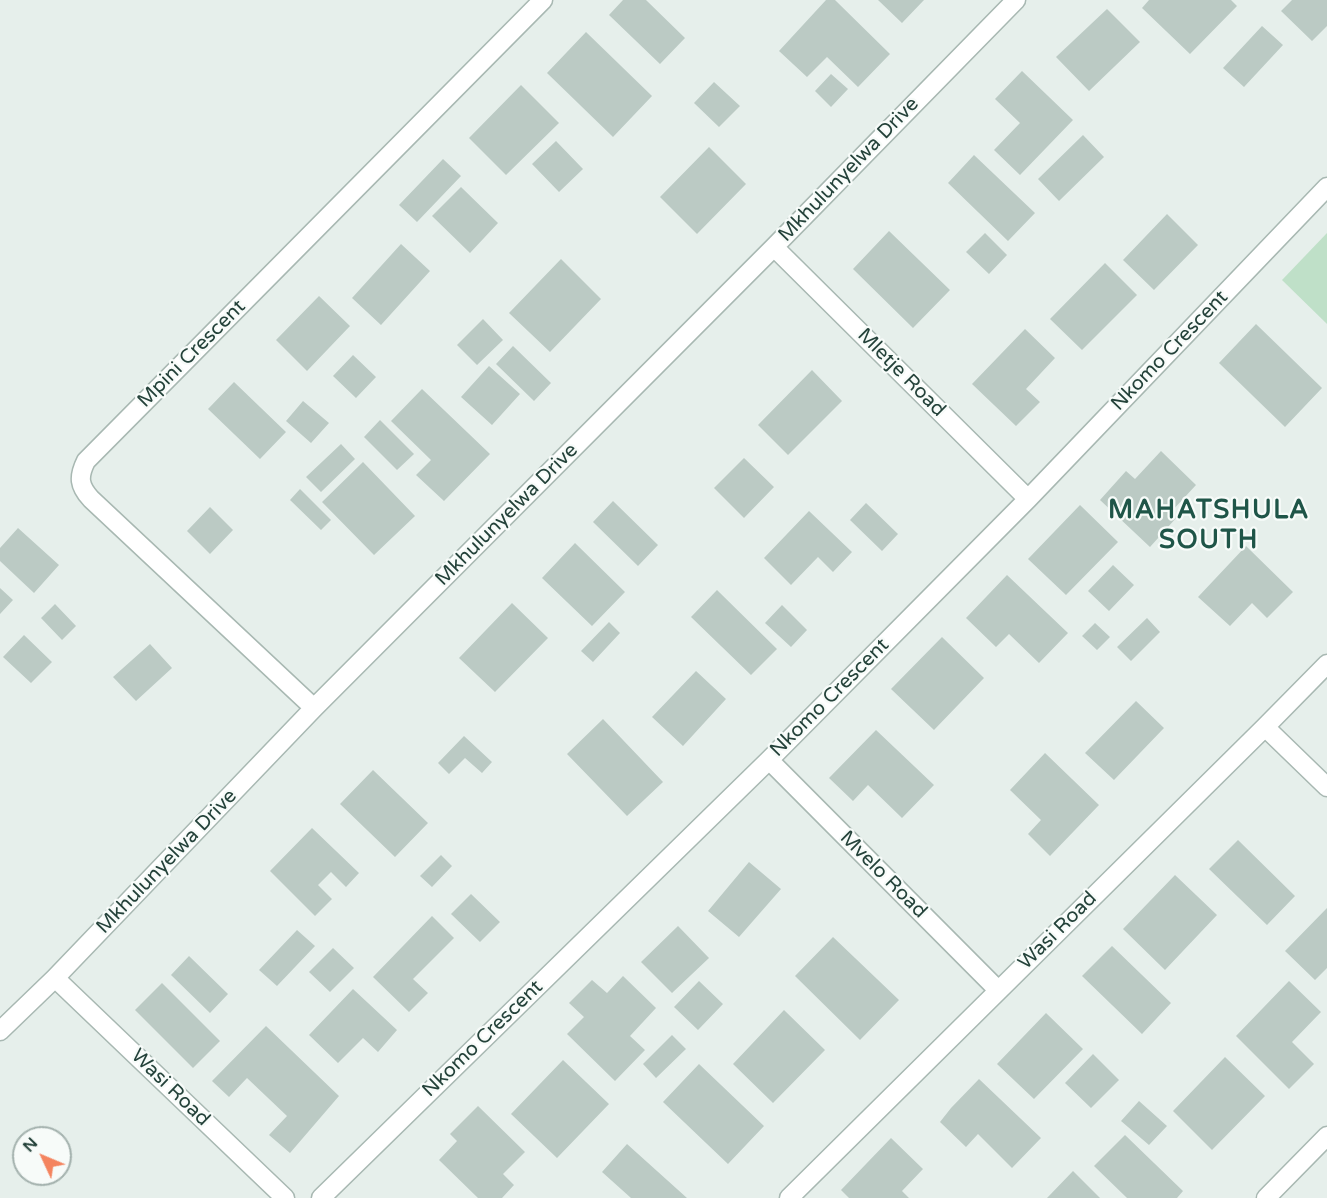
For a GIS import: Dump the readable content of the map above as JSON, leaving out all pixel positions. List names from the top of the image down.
{
  "streets": {
    "street": [
      "Mkhulunyelwa Drive",
      "Nkomo Crescent",
      "Mpini Crescent",
      "Mletje Road",
      "Mvelo Road",
      "Wasi Road"
    ]
  },
  "crossings": [
    ["Mkhulunyelwa Drive", "Mpini Crescent"],
    ["Mkhulunyelwa Drive", "Mletje Road"],
    ["Mkhulunyelwa Drive", "Wasi Road"],
    ["Nkomo Crescent", "Mletje Road"],
    ["Nkomo Crescent", "Mvelo Road"],
    ["Mvelo Road", "Wasi Road"]
  ],
  "districts": ["MAHATSHULA SOUTH"],
  "north": "top left"
}
